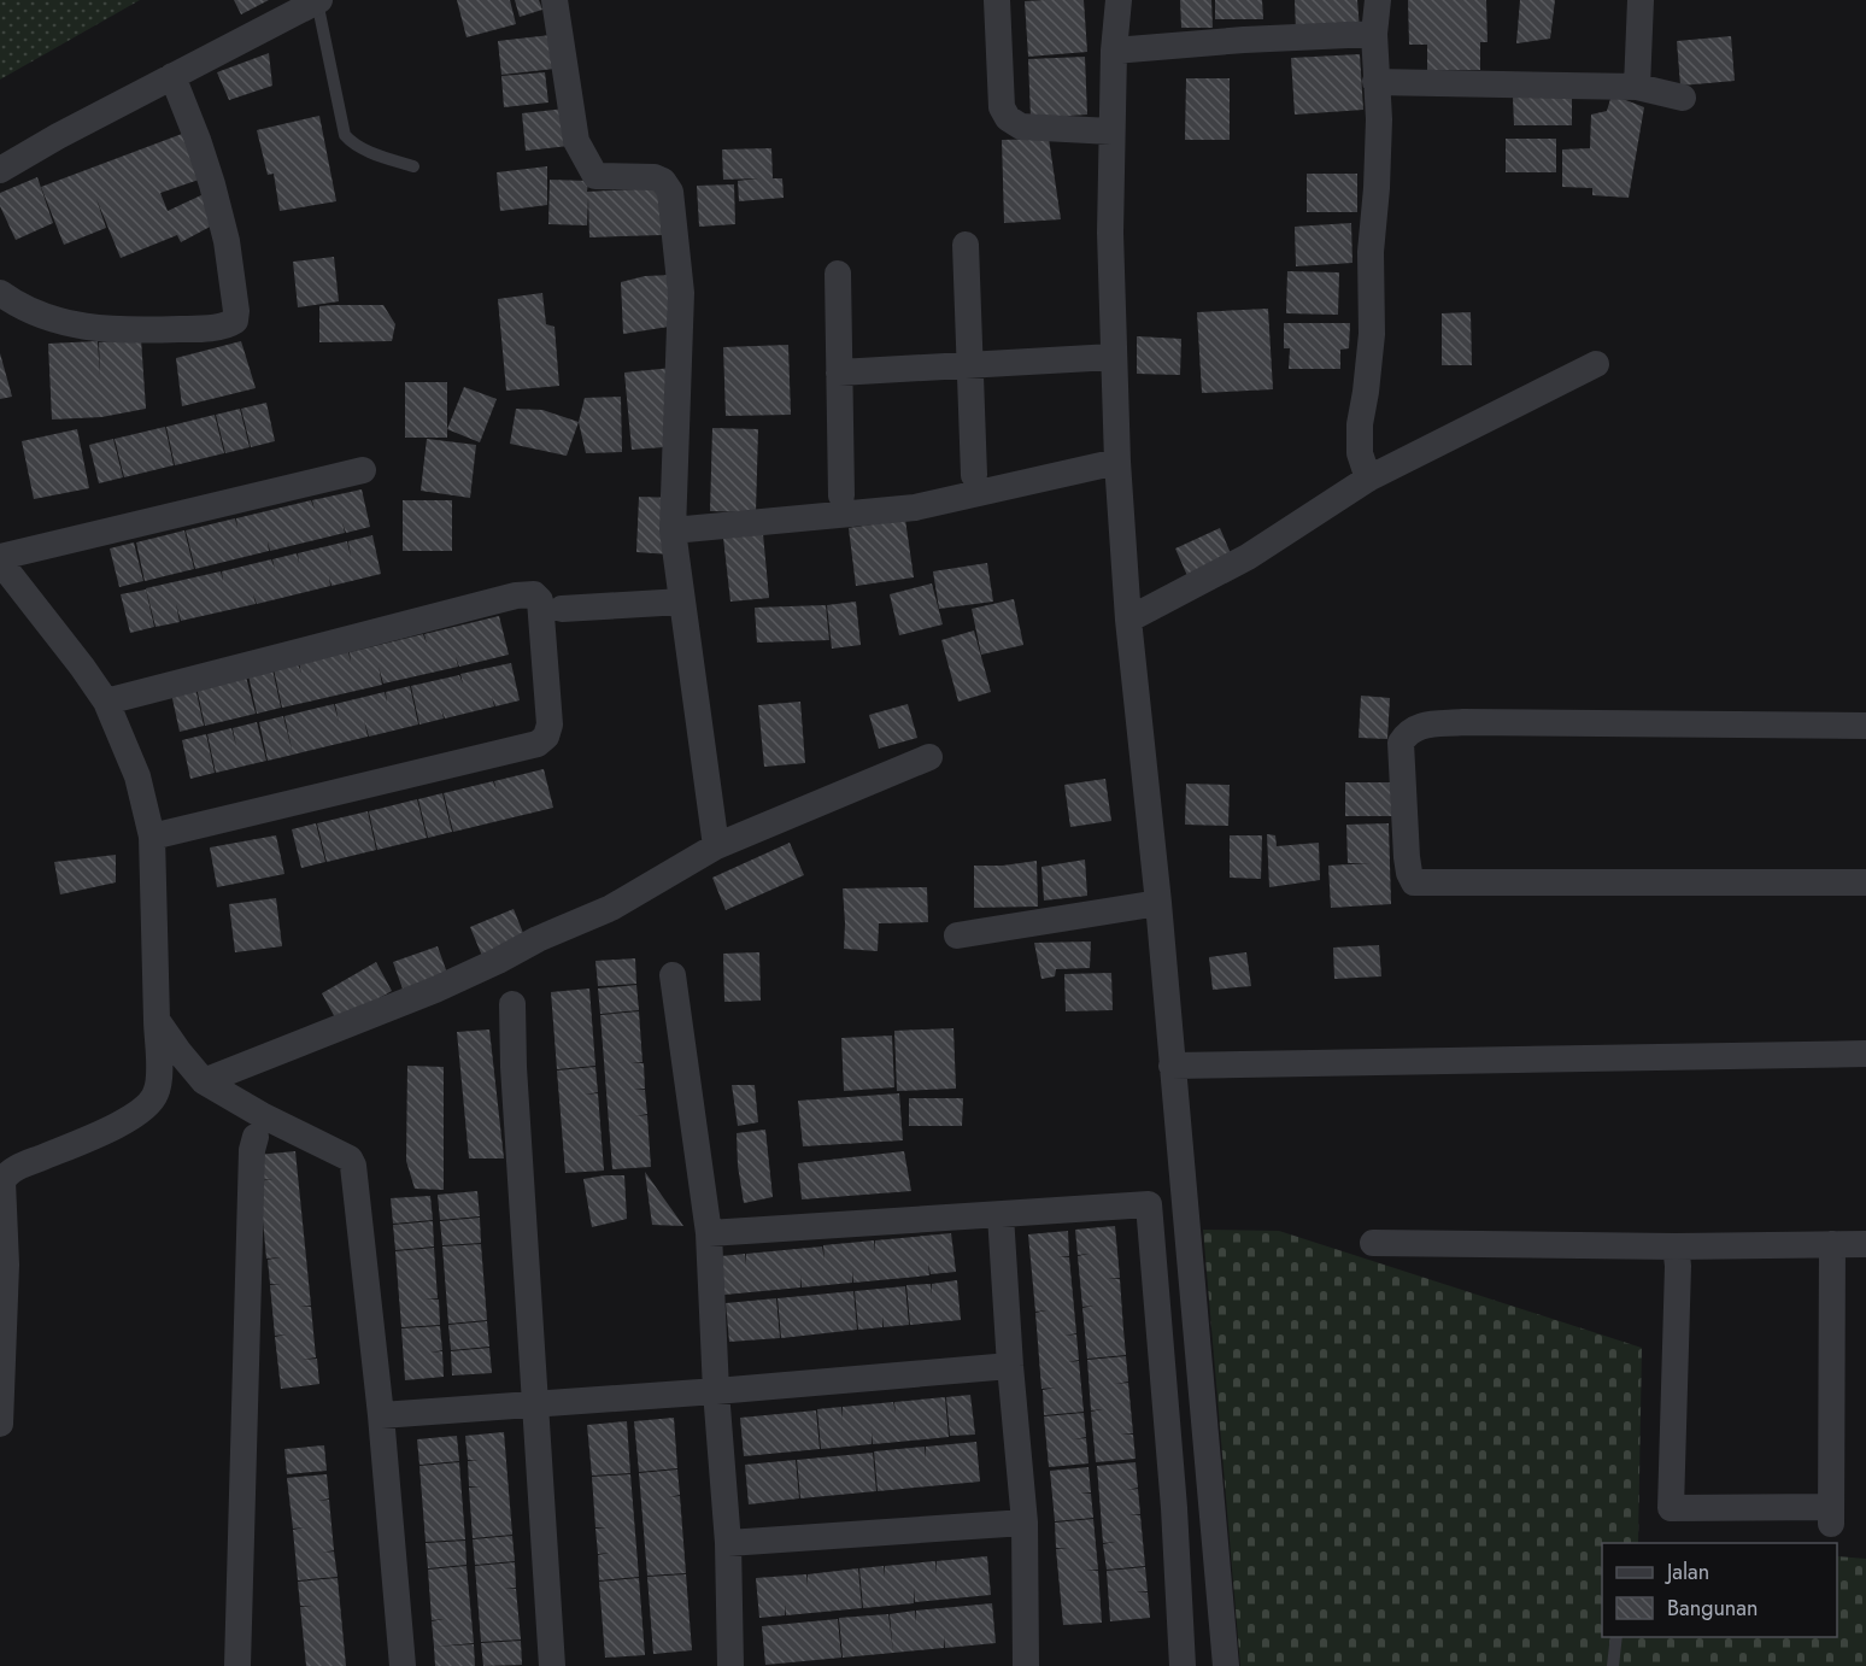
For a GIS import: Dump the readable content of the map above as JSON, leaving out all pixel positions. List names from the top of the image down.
{
  "legend": ["Jalan", "Bangunan"]
}
